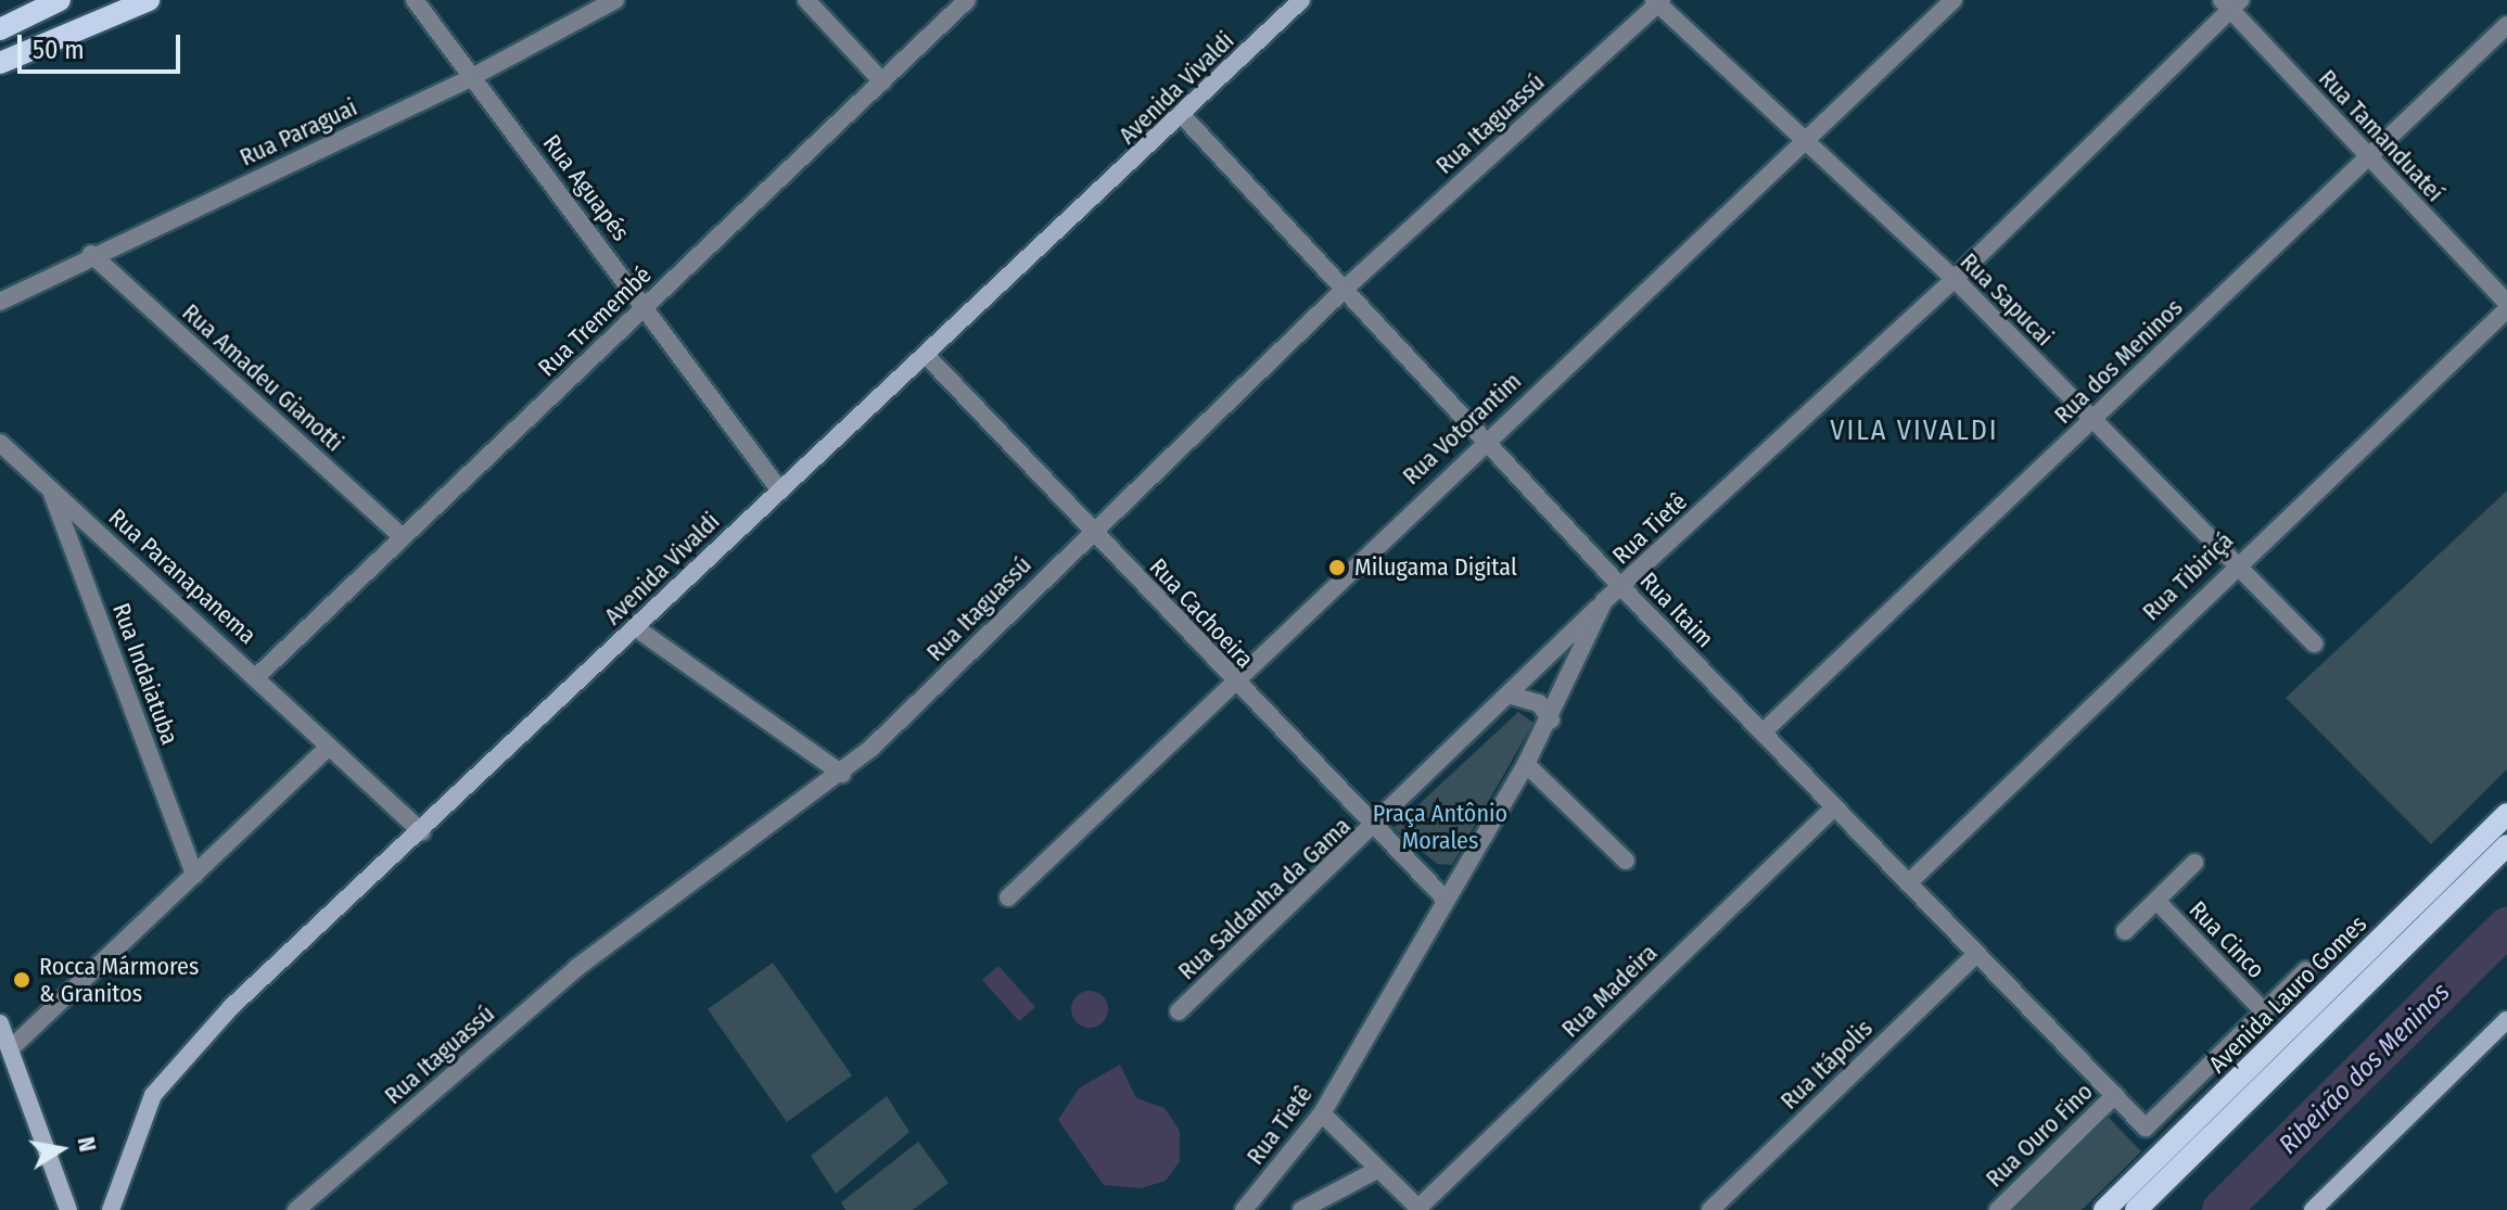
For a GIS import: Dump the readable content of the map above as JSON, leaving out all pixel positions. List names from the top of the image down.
{
  "streets": {
    "main road": ["Avenida Lauro Gomes"],
    "street": [
      "Avenida Vivaldi",
      "Rua Itaguassú",
      "Rua Paraguai",
      "Rua Tamanduateí",
      "Rua Aguapés",
      "Rua Sapucai",
      "Rua Tremembé",
      "Rua dos Meninos",
      "Rua Amadeu Gianotti",
      "Rua Votorantim",
      "Rua Tietê",
      "Rua Paranapanema",
      "Rua Tibiriçá",
      "Rua Itaim",
      "Rua Cachoeira",
      "Rua Indaiatuba",
      "Rua Saldanha da Gama",
      "Rua Cinco",
      "Rua Madeira",
      "Rua Itápolis",
      "Rua Ouro Fino"
    ]
  },
  "crossings": [
    ["Avenida Vivaldi", "Rua Aguapés"],
    ["Avenida Vivaldi", "Rua Paranapanema"],
    ["Avenida Vivaldi", "Rua Itaim"],
    ["Avenida Vivaldi", "Rua Cachoeira"],
    ["Rua Itaguassú", "Rua Sapucai"],
    ["Rua Itaguassú", "Rua Itaim"],
    ["Rua Itaguassú", "Rua Cachoeira"],
    ["Rua Paraguai", "Rua Aguapés"],
    ["Rua Paraguai", "Rua Amadeu Gianotti"],
    ["Rua Tamanduateí", "Rua dos Meninos"],
    ["Rua Tamanduateí", "Rua Tietê"],
    ["Rua Tamanduateí", "Rua Tibiriçá"],
    ["Rua Aguapés", "Rua Tremembé"],
    ["Rua Sapucai", "Rua dos Meninos"],
    ["Rua Sapucai", "Rua Votorantim"],
    ["Rua Sapucai", "Rua Tietê"],
    ["Rua Sapucai", "Rua Tibiriçá"],
    ["Rua Tremembé", "Rua Amadeu Gianotti"],
    ["Rua Tremembé", "Rua Paranapanema"],
    ["Rua dos Meninos", "Rua Itaim"],
    ["Rua Votorantim", "Rua Itaim"],
    ["Rua Votorantim", "Rua Cachoeira"],
    ["Rua Tietê", "Rua Itaim"],
    ["Rua Tietê", "Rua Cachoeira"],
    ["Rua Tietê", "Rua Saldanha da Gama"],
    ["Rua Paranapanema", "Rua Indaiatuba"],
    ["Rua Tibiriçá", "Rua Itaim"],
    ["Rua Itaim", "Rua Cinco"],
    ["Rua Itaim", "Rua Madeira"],
    ["Rua Itaim", "Rua Itápolis"],
    ["Rua Itaim", "Rua Ouro Fino"],
    ["Rua Cachoeira", "Rua Saldanha da Gama"]
  ],
  "districts": ["VILA VIVALDI"],
  "water": ["Ribeirão dos Meninos"],
  "parks": ["Praça Antônio Morales"],
  "places": ["Milugama Digital", "Rocca Mármores & Granitos"],
  "scale_bar": "50 m",
  "north": "right"
}
